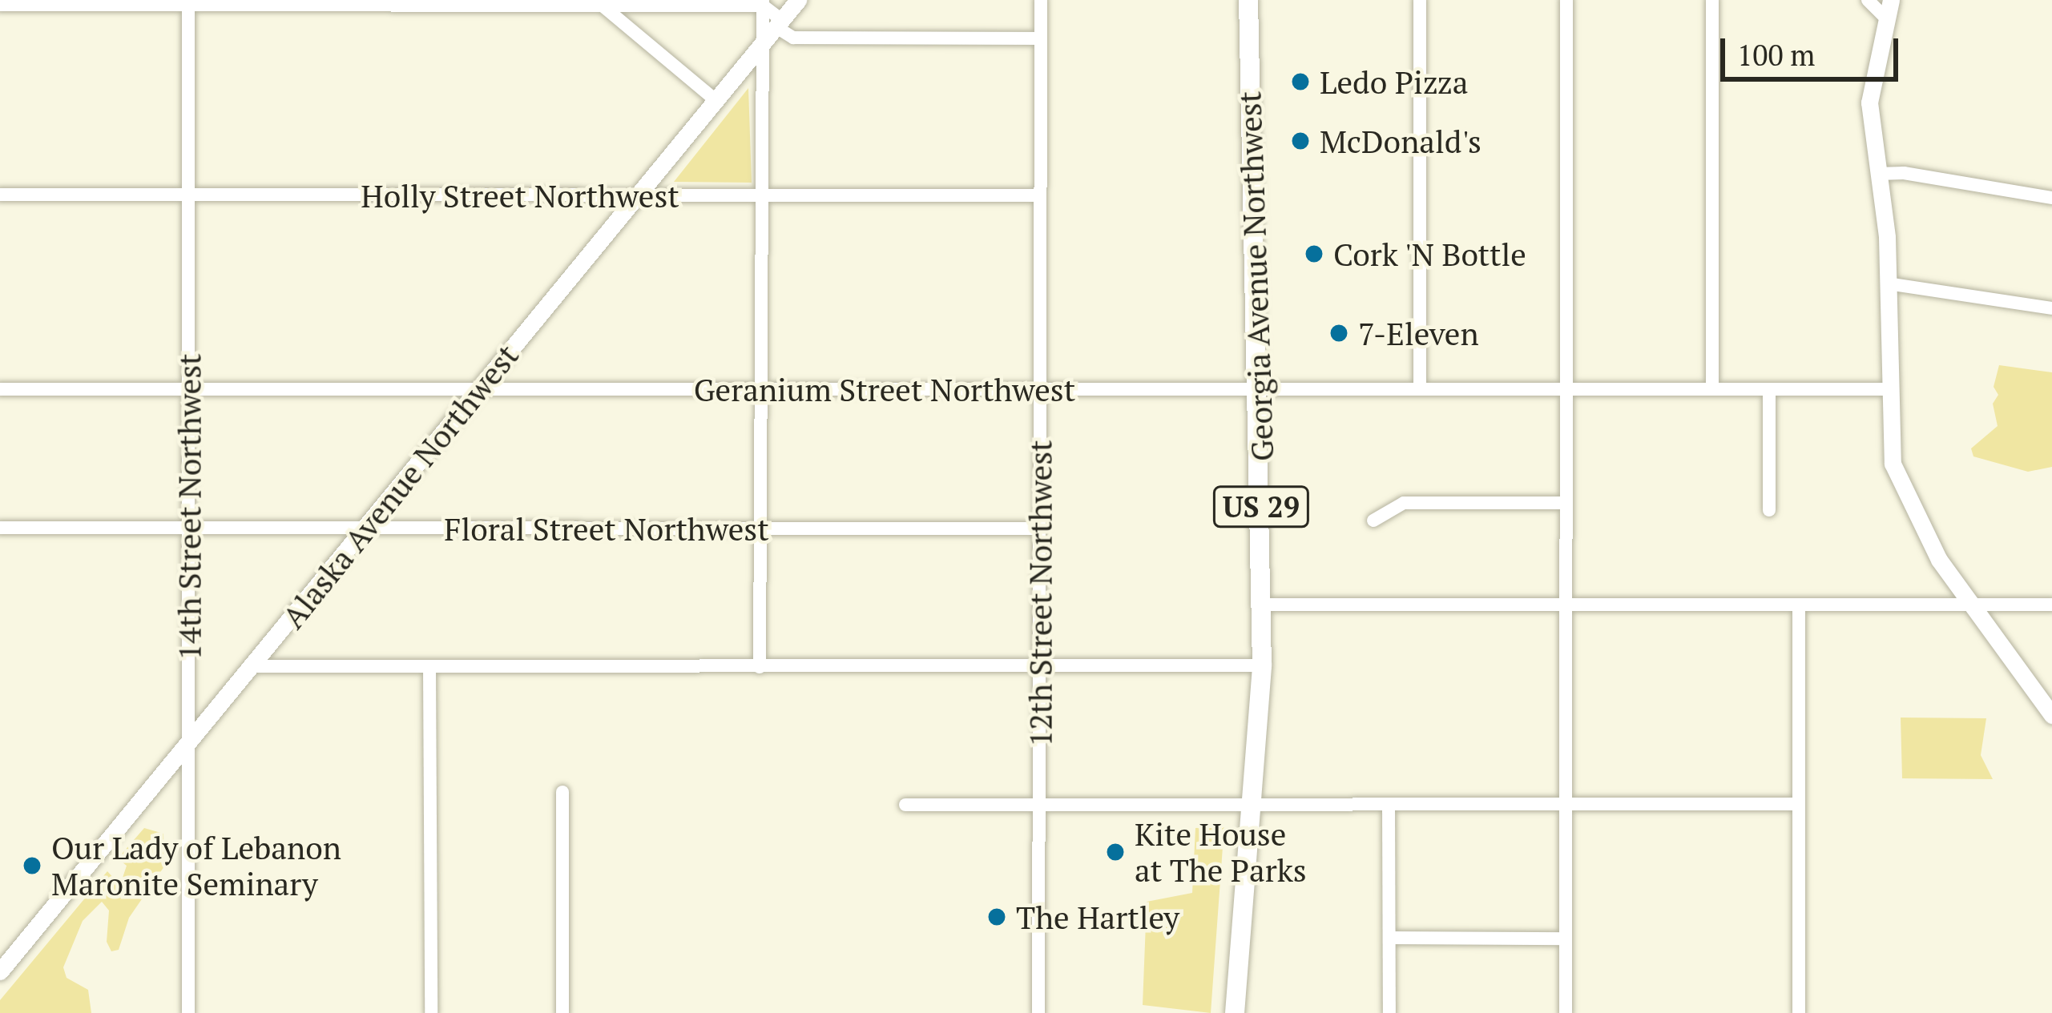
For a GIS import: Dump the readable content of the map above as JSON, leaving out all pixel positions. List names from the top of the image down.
{
  "streets": {
    "highway": ["Georgia Avenue Northwest", "US 29"],
    "main road": ["Alaska Avenue Northwest"],
    "street": [
      "Holly Street Northwest",
      "Geranium Street Northwest",
      "14th Street Northwest",
      "Floral Street Northwest",
      "12th Street Northwest"
    ]
  },
  "crossings": [
    ["Holly Street Northwest", "Alaska Avenue Northwest"],
    ["Holly Street Northwest", "14th Street Northwest"],
    ["Holly Street Northwest", "12th Street Northwest"],
    ["Georgia Avenue Northwest", "Geranium Street Northwest"],
    ["Geranium Street Northwest", "Alaska Avenue Northwest"],
    ["Geranium Street Northwest", "14th Street Northwest"],
    ["Geranium Street Northwest", "12th Street Northwest"],
    ["Alaska Avenue Northwest", "14th Street Northwest"],
    ["Alaska Avenue Northwest", "Floral Street Northwest"],
    ["14th Street Northwest", "Floral Street Northwest"],
    ["Floral Street Northwest", "12th Street Northwest"]
  ],
  "places": [
    "Ledo Pizza",
    "McDonald's",
    "Cork 'N Bottle",
    "7-Eleven",
    "Kite House at The Parks",
    "Our Lady of Lebanon Maronite Seminary",
    "The Hartley"
  ],
  "scale_bar": "100 m"
}
